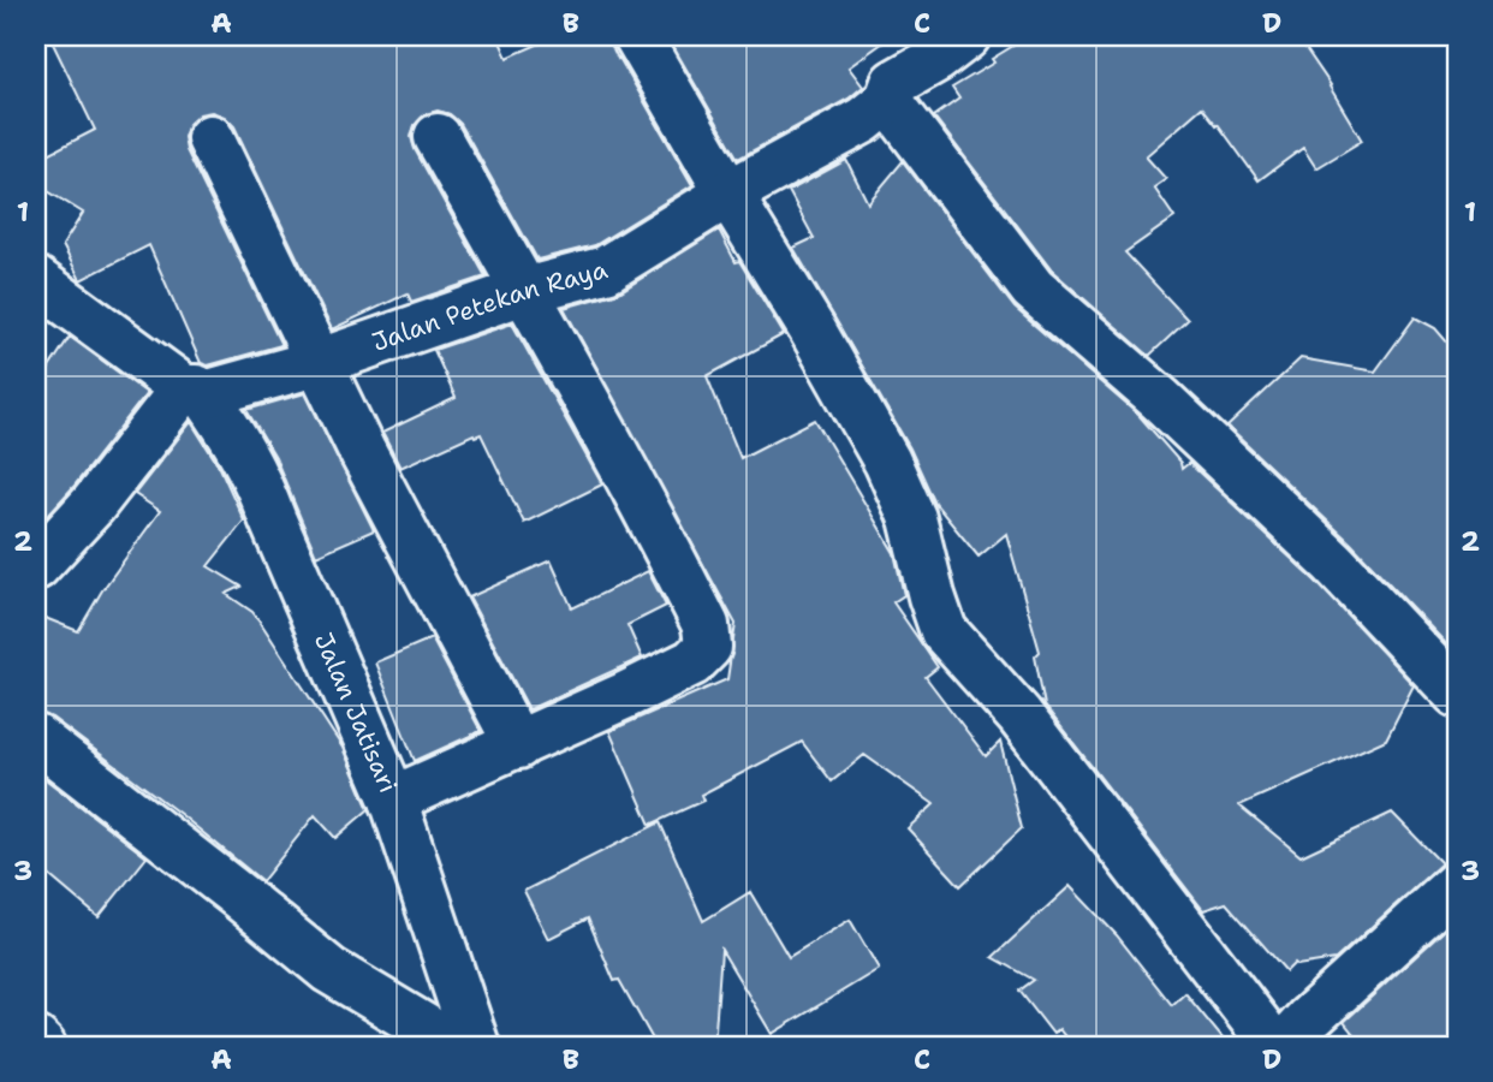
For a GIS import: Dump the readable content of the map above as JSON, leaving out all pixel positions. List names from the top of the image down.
{
  "streets": {
    "street": ["Jalan Petekan Raya", "Jalan Jatisari"]
  },
  "crossings": [
    ["Jalan Petekan Raya", "Jalan Jatisari"]
  ],
  "grid": {
    "columns": [
      "A",
      "B",
      "C",
      "D"
    ],
    "rows": ["1", "2", "3"]
  }
}
